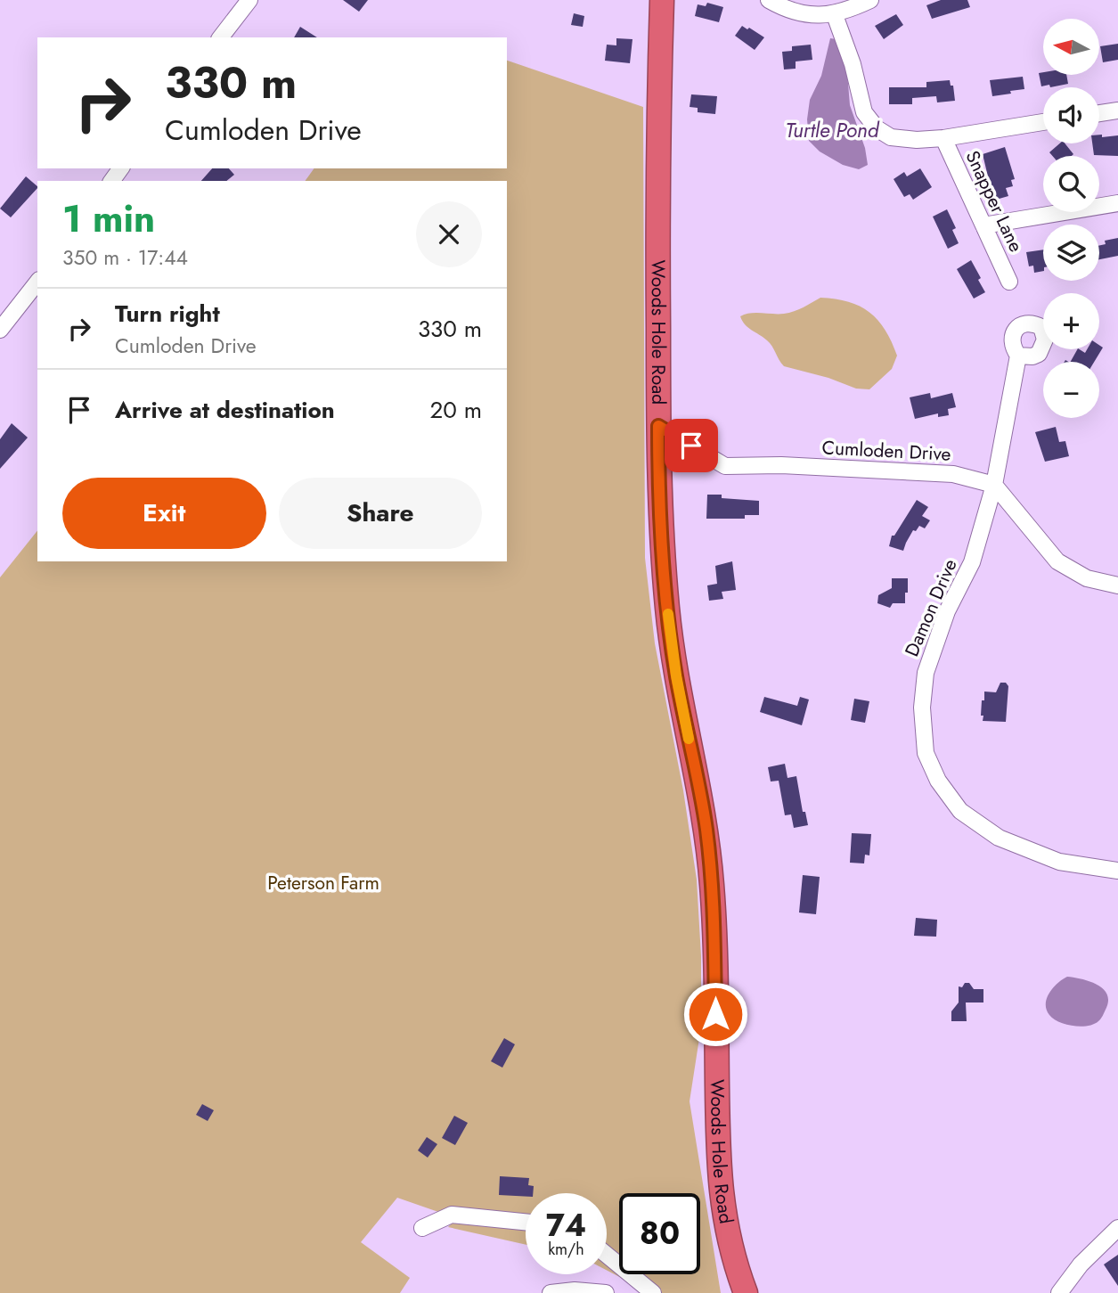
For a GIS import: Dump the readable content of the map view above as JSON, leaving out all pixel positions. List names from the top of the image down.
{
  "streets": {
    "highway": ["Woods Hole Road"],
    "street": ["Snapper Lane", "Cumloden Drive", "Damon Drive"]
  },
  "crossings": [
    ["Woods Hole Road", "Cumloden Drive"],
    ["Cumloden Drive", "Damon Drive"]
  ],
  "water": ["Turtle Pond"],
  "parks": ["Peterson Farm"],
  "north": "left",
  "page": {
    "map_buttons": ["+", "−"],
    "turn": ["330 m", "Cumloden Drive"],
    "heading": ["1 min", "350 m · 17:44"],
    "list": [
      {
        "name": "Turn right",
        "note": "Cumloden Drive",
        "value": "330 m"
      },
      {
        "name": "Arrive at destination",
        "value": "20 m"
      }
    ],
    "buttons": ["Exit", "Share"],
    "speed": "74 km/h",
    "limit": "80"
  }
}
